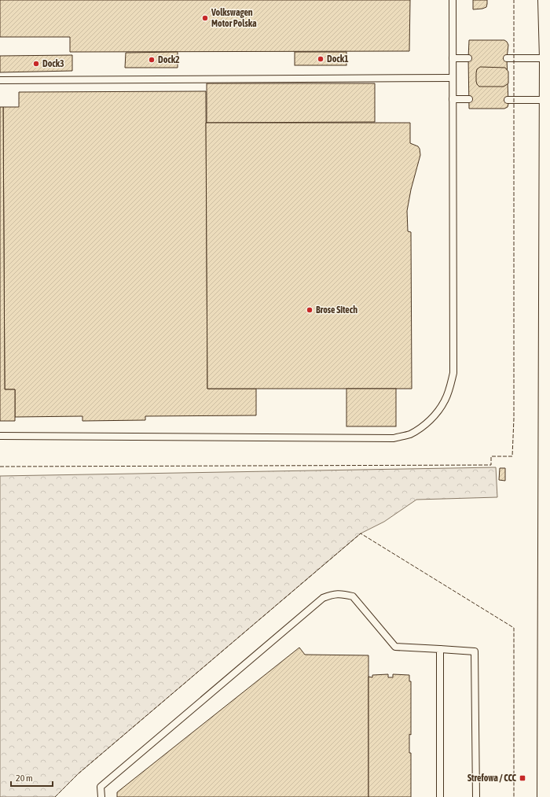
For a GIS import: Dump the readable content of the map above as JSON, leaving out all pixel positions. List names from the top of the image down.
{
  "places": {
    "other": [
      "Volkswagen Motor Polska",
      "Dock1",
      "Dock2",
      "Dock3",
      "Brose Sitech"
    ],
    "transit": ["Strefowa / CCC"]
  },
  "scale_bar": "20 m"
}
